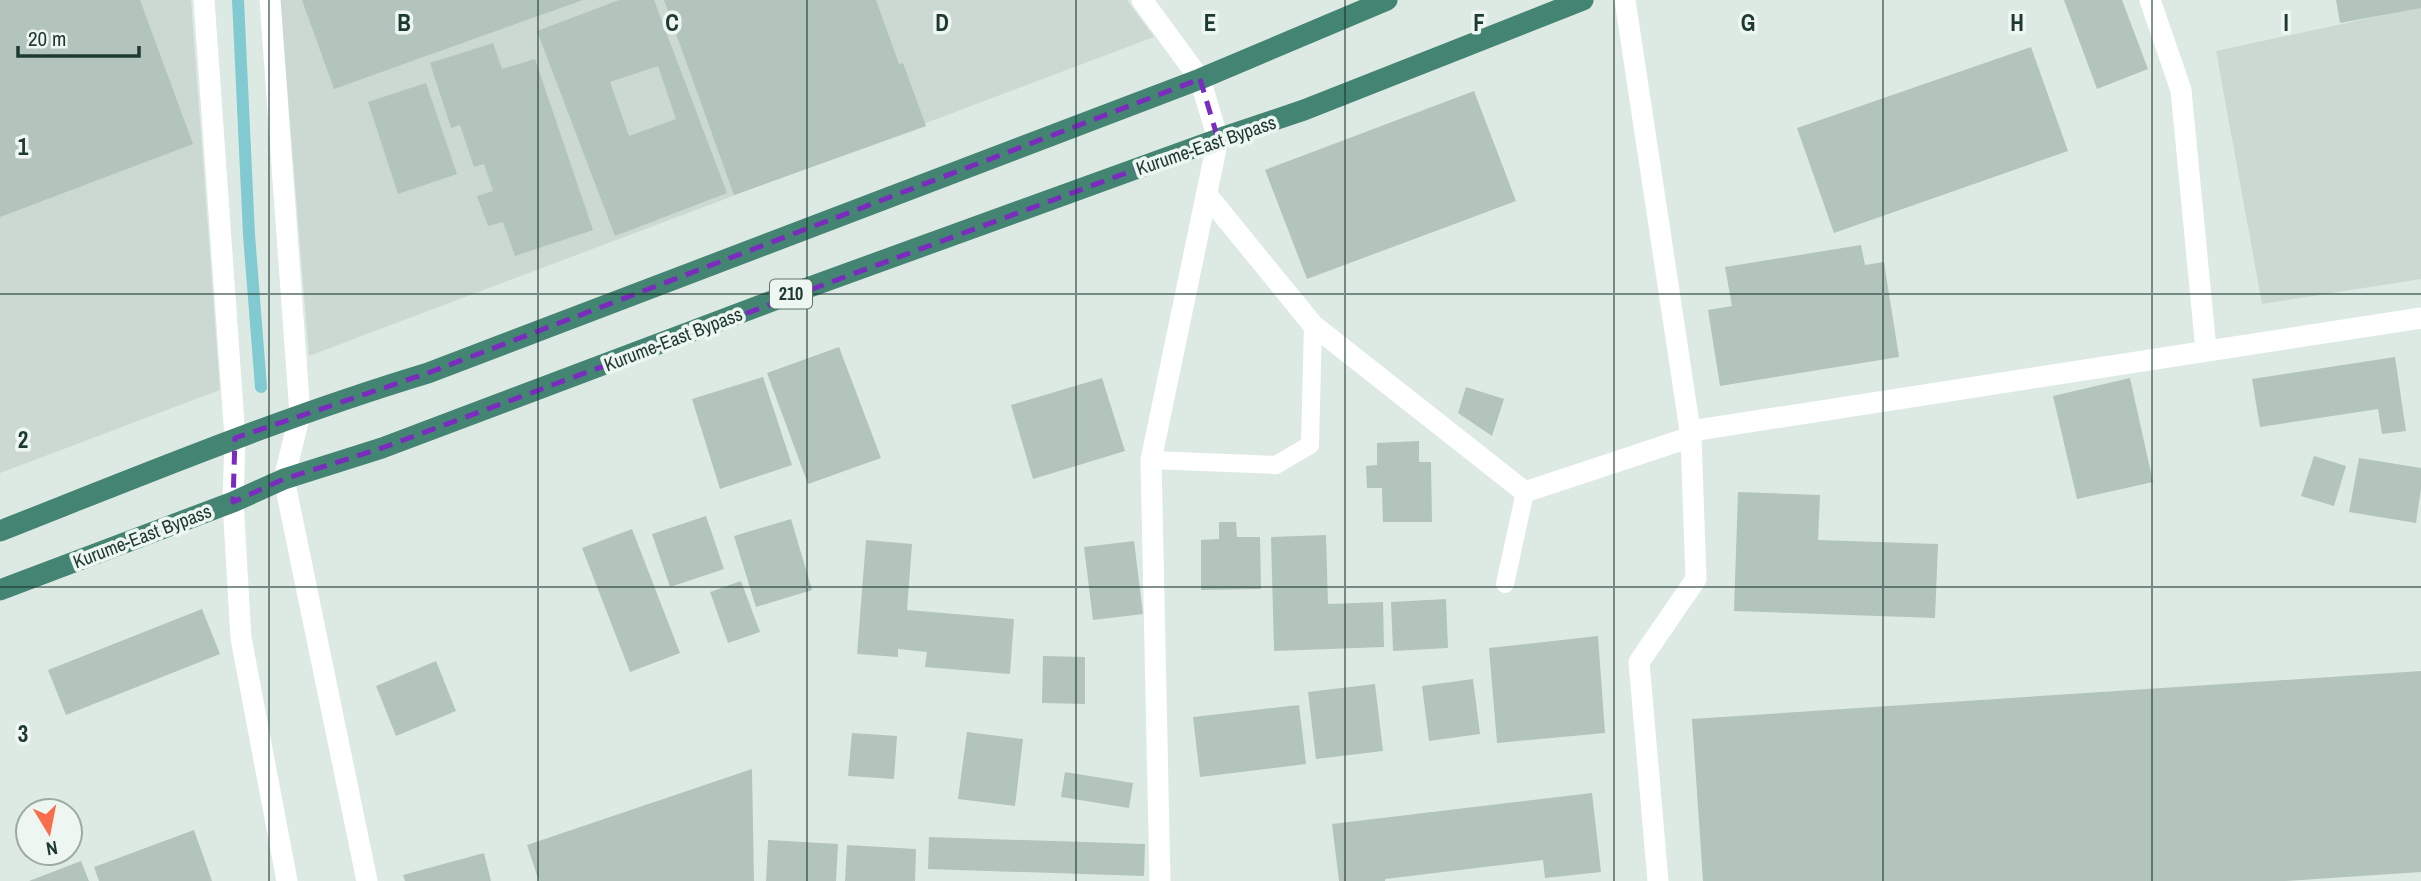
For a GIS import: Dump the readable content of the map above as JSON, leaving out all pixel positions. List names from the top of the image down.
{
  "streets": {
    "highway": ["Kurume-East Bypass", "210"]
  },
  "scale_bar": "20 m",
  "north": "bottom",
  "grid": {
    "columns": [
      "B",
      "C",
      "D",
      "E",
      "F",
      "G",
      "H",
      "I"
    ],
    "rows": ["1", "2", "3"]
  }
}
